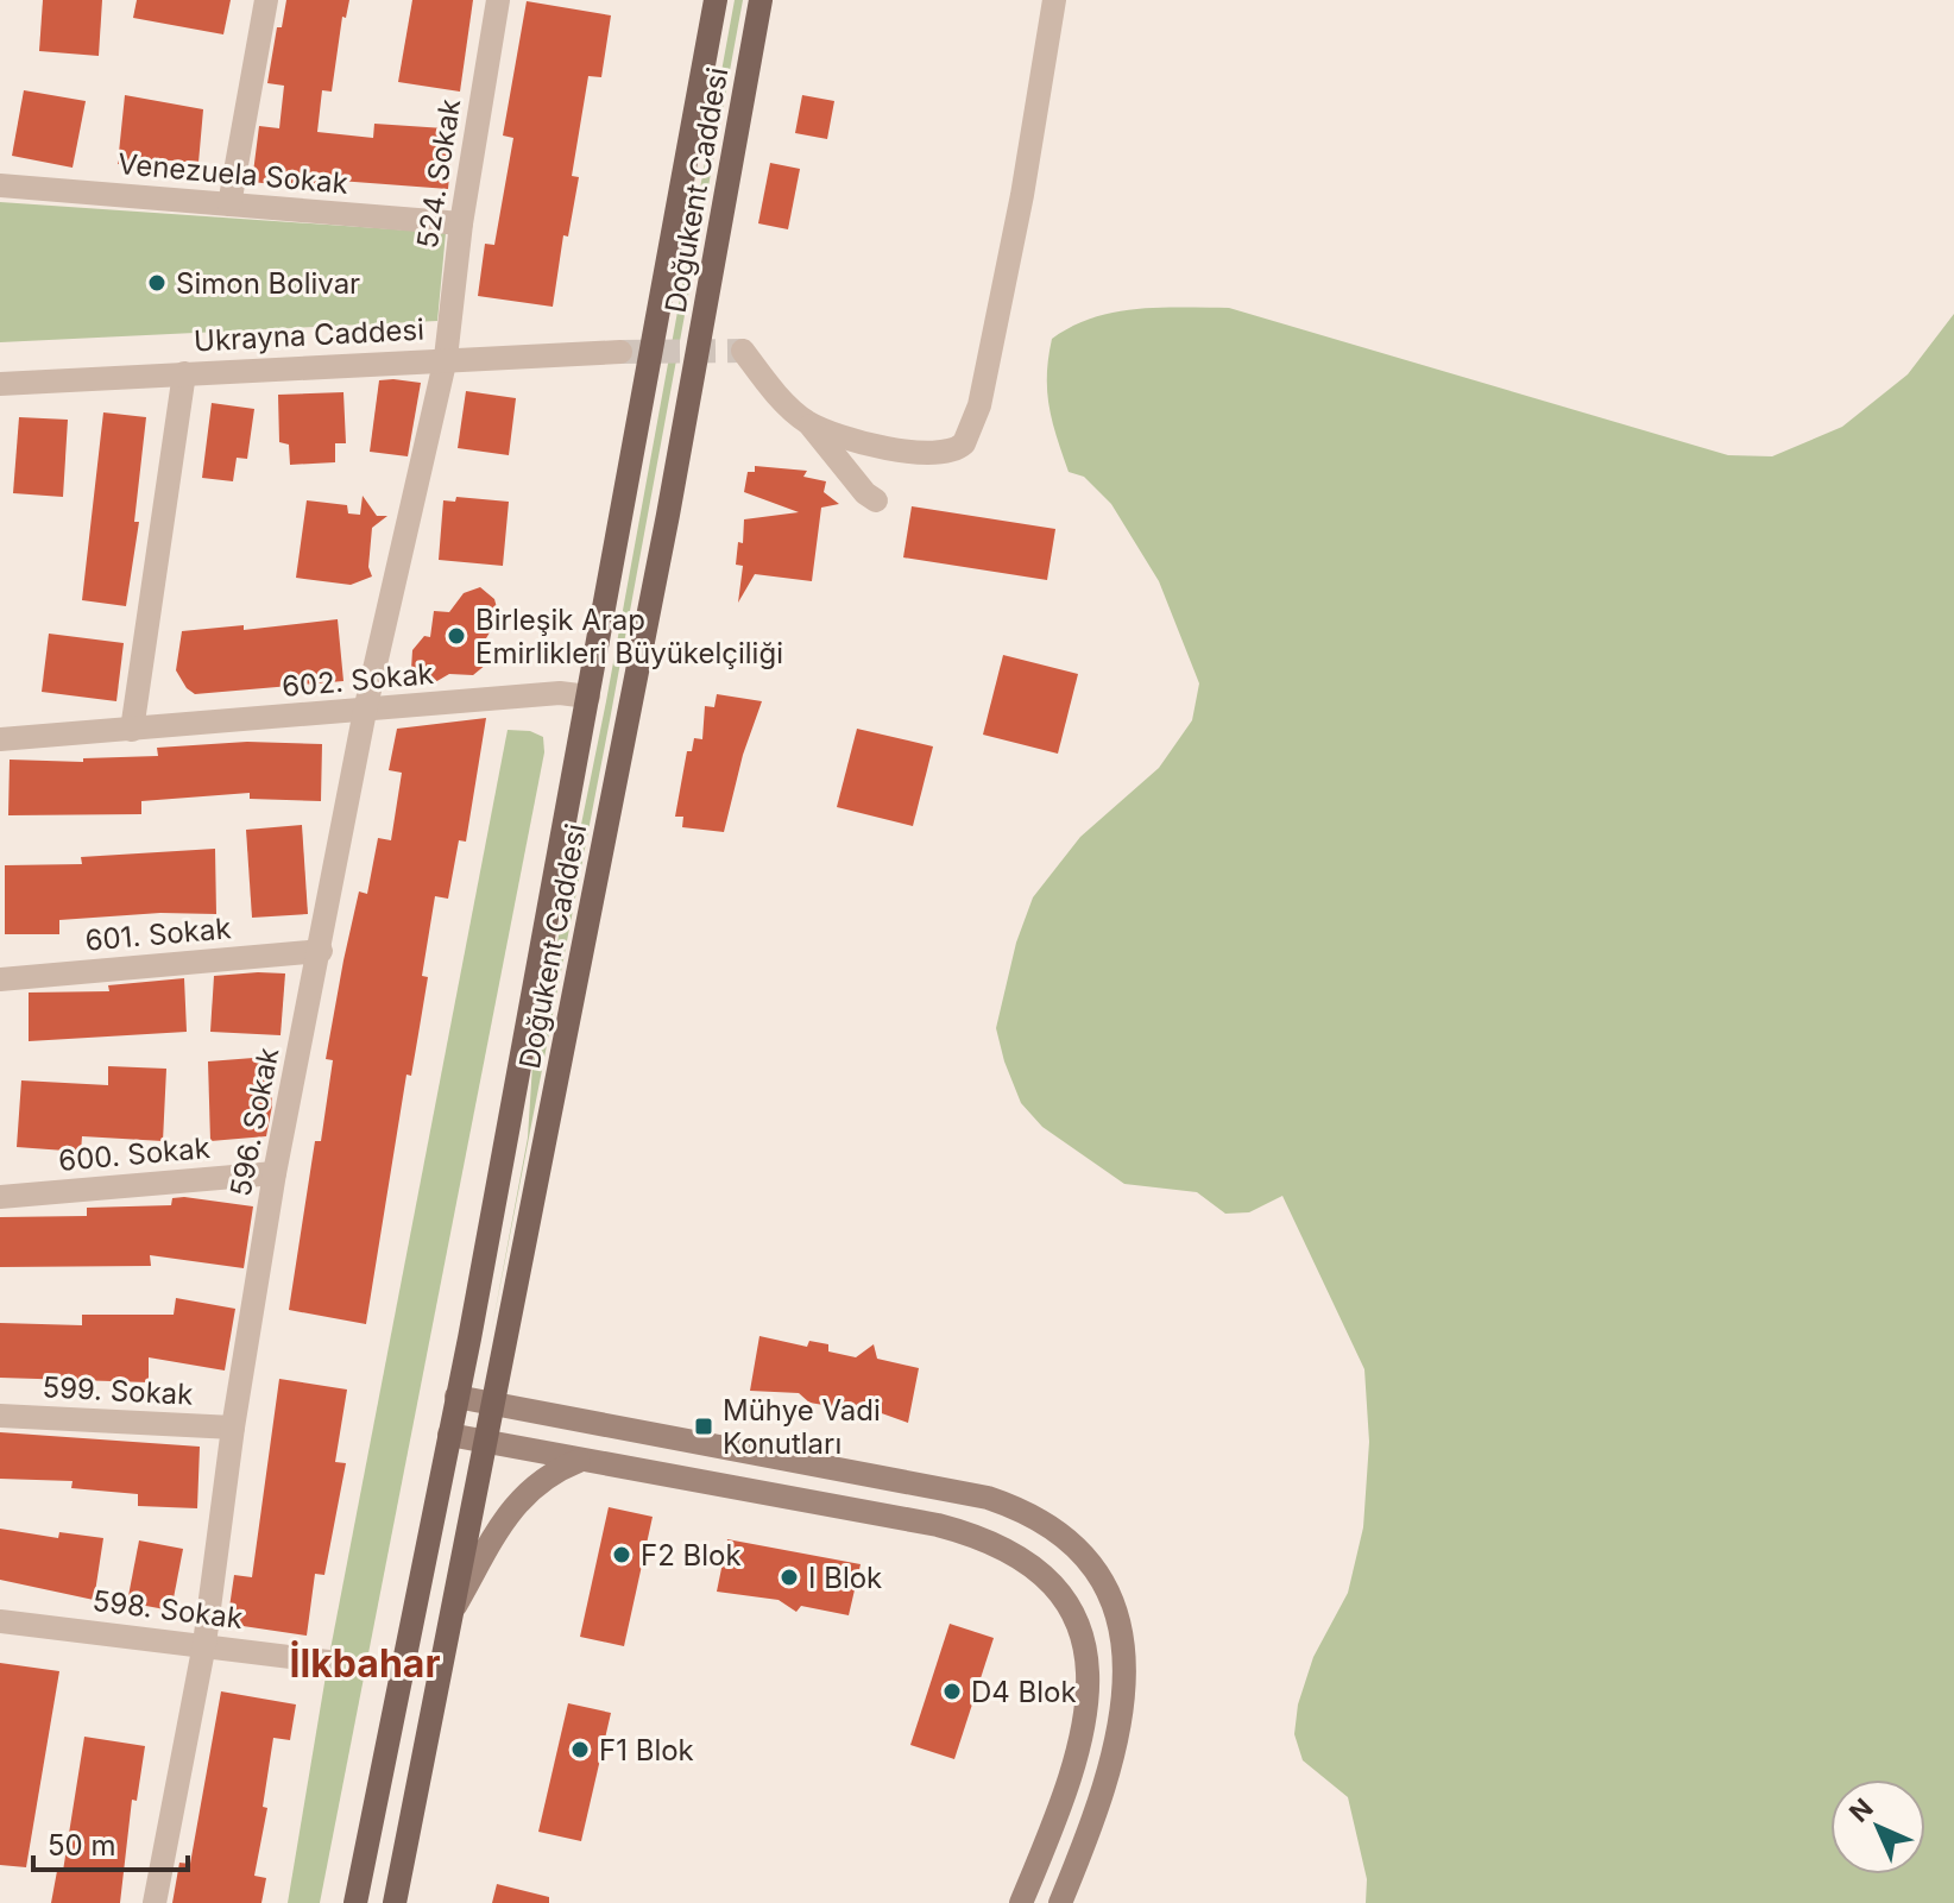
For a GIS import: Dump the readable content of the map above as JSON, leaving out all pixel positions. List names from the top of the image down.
{
  "streets": {
    "main road": ["Doğukent Caddesi"],
    "street": [
      "Venezuela Sokak",
      "524. Sokak",
      "Ukrayna Caddesi",
      "602. Sokak",
      "601. Sokak",
      "596. Sokak",
      "600. Sokak",
      "599. Sokak",
      "598. Sokak"
    ]
  },
  "crossings": [
    ["Venezuela Sokak", "524. Sokak"],
    ["524. Sokak", "Ukrayna Caddesi"],
    ["524. Sokak", "596. Sokak"],
    ["Doğukent Caddesi", "602. Sokak"],
    ["Ukrayna Caddesi", "596. Sokak"],
    ["602. Sokak", "596. Sokak"],
    ["601. Sokak", "596. Sokak"],
    ["596. Sokak", "600. Sokak"],
    ["596. Sokak", "599. Sokak"],
    ["596. Sokak", "598. Sokak"]
  ],
  "districts": ["İlkbahar"],
  "places": {
    "other": [
      "Simon Bolivar",
      "Birleşik Arap Emirlikleri Büyükelçiliği",
      "F2 Blok",
      "I Blok",
      "D4 Blok",
      "F1 Blok"
    ],
    "transit": ["Mühye Vadi Konutları"]
  },
  "scale_bar": "50 m",
  "north": "top left"
}
